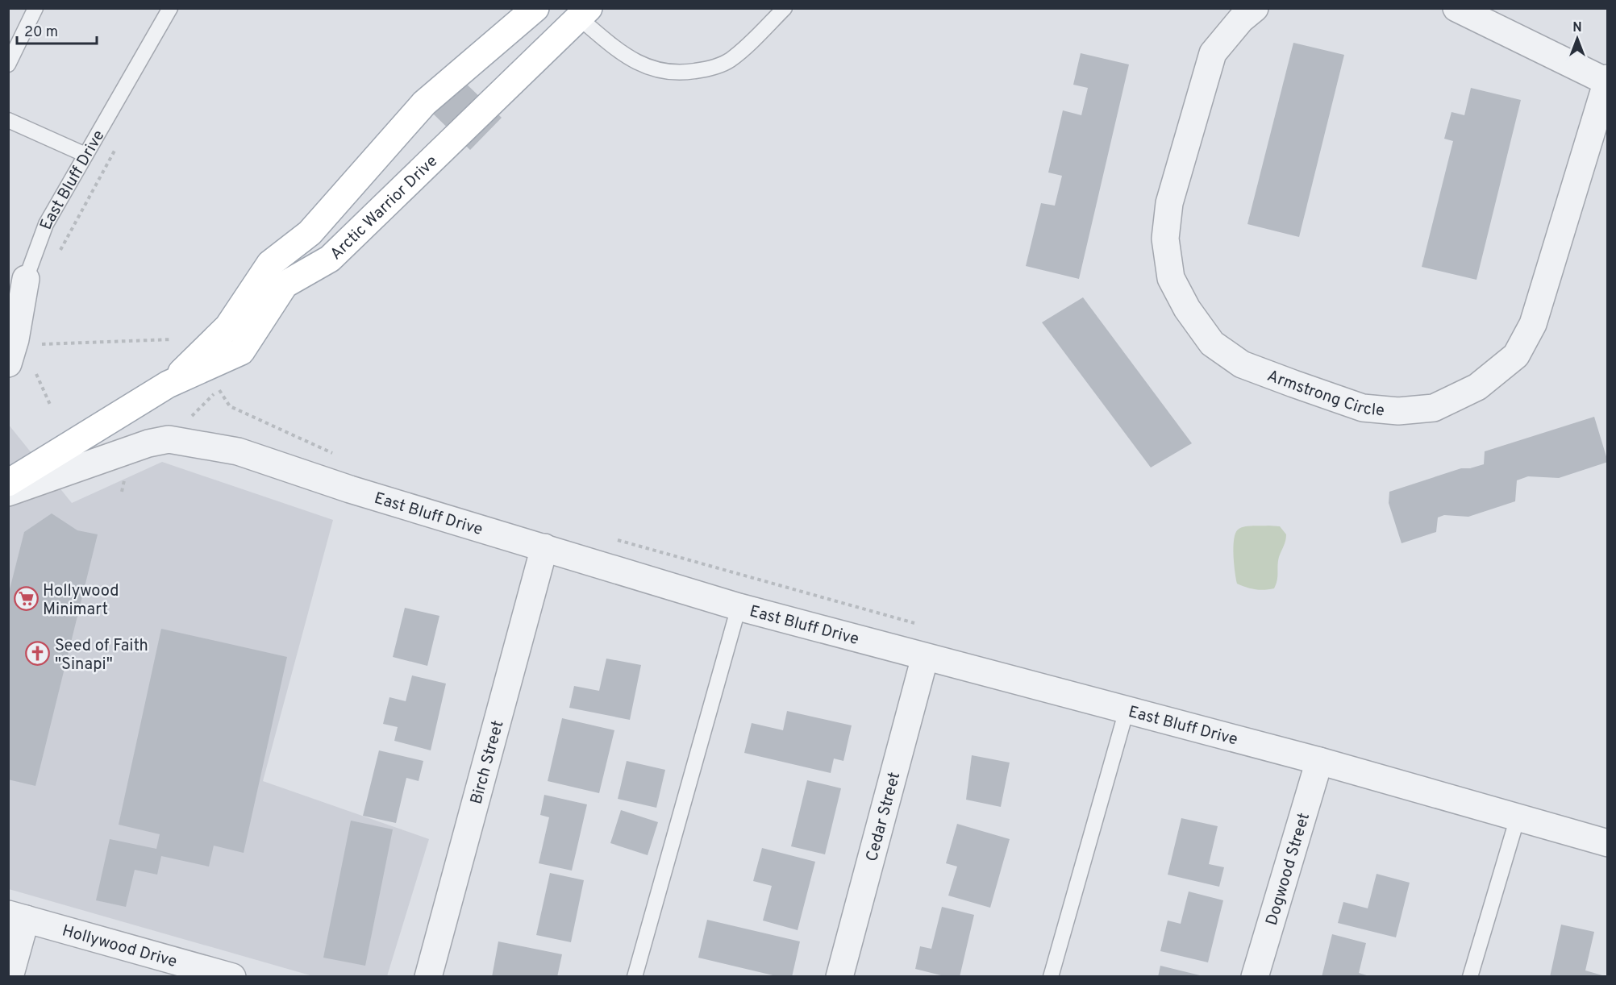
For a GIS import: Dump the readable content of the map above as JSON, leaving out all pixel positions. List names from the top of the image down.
{
  "streets": {
    "main road": ["Arctic Warrior Drive"],
    "street": [
      "East Bluff Drive",
      "Armstrong Circle",
      "Birch Street",
      "Cedar Street",
      "Dogwood Street",
      "Hollywood Drive"
    ]
  },
  "crossings": [
    ["East Bluff Drive", "Birch Street"],
    ["East Bluff Drive", "Cedar Street"],
    ["East Bluff Drive", "Dogwood Street"]
  ],
  "places": {
    "supermarket": ["Hollywood Minimart"],
    "church": ["Seed of Faith \"Sinapi\""]
  },
  "scale_bar": "20 m",
  "north": "top"
}
